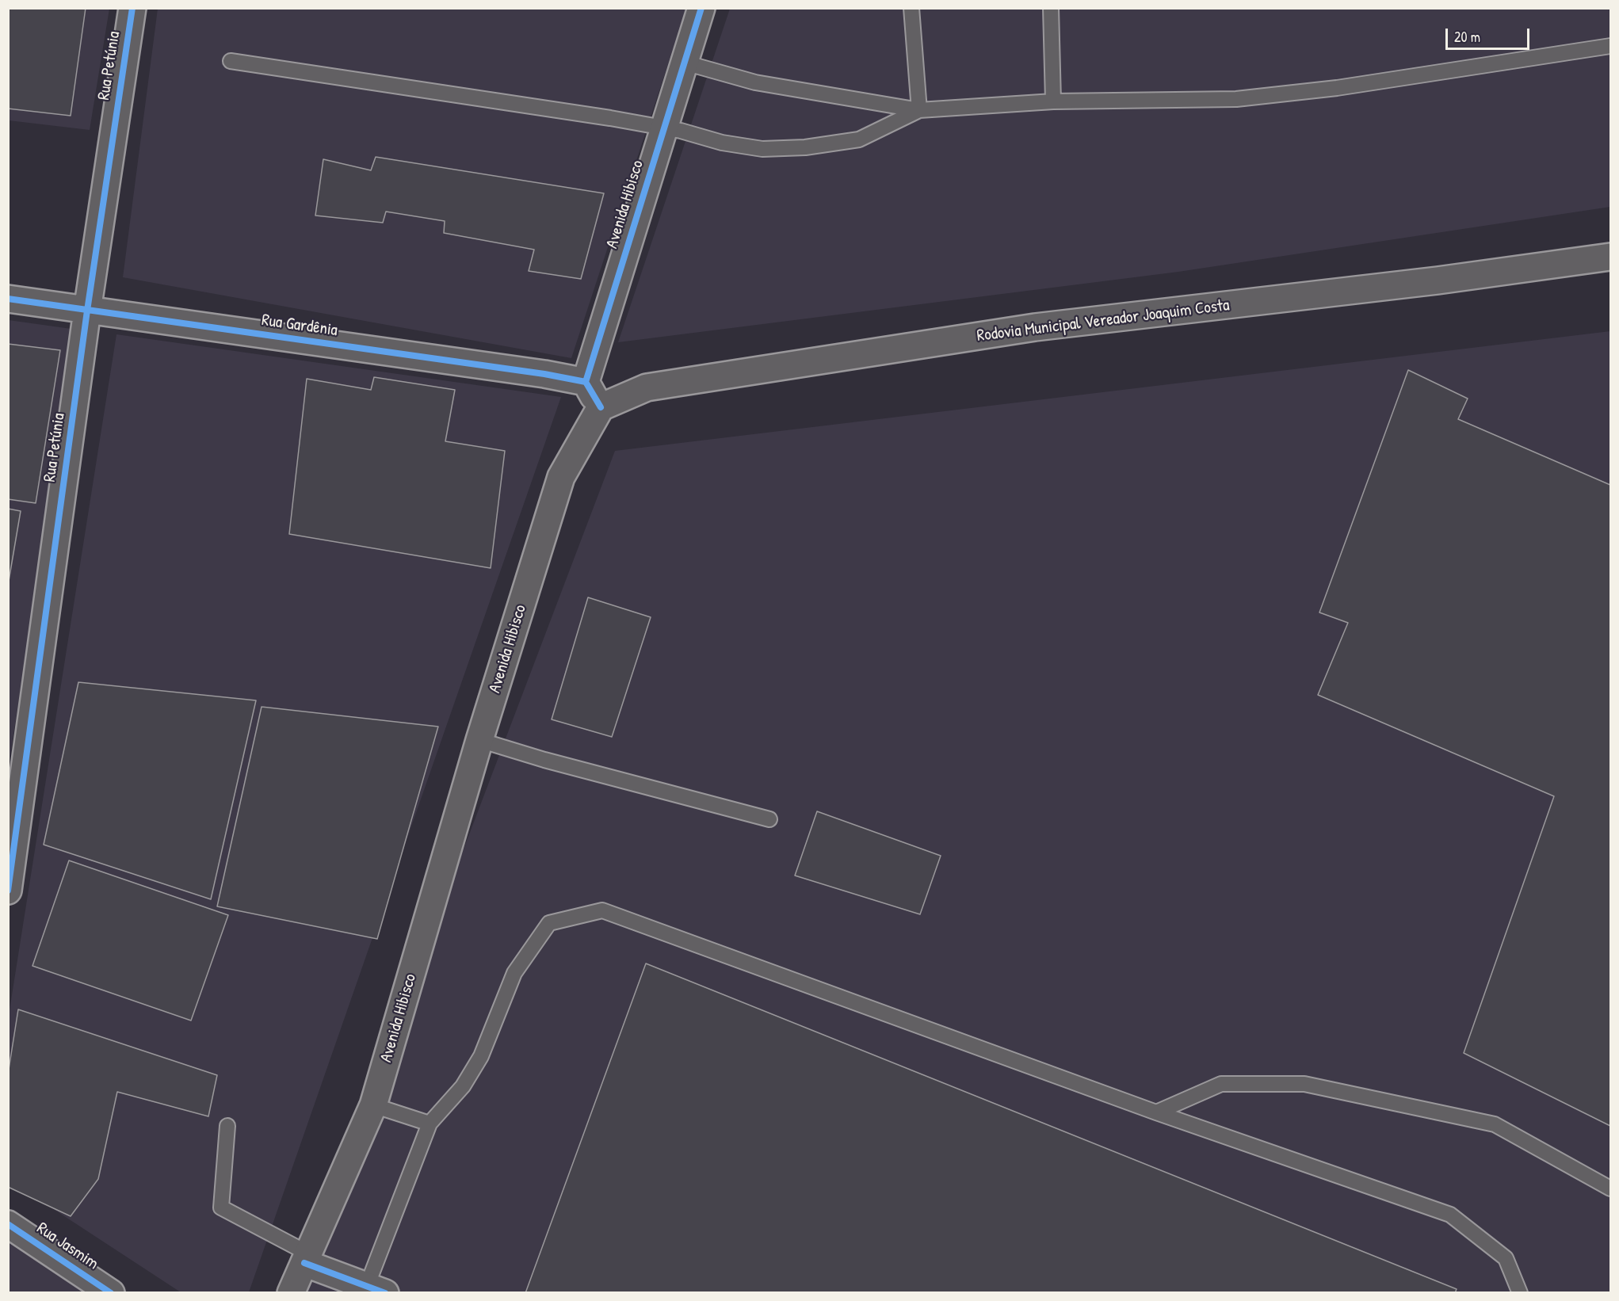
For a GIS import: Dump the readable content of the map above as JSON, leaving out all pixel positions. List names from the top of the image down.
{
  "streets": {
    "street": [
      "Rua Petúnia",
      "Avenida Hibisco",
      "Rodovia Municipal Vereador Joaquim Costa",
      "Rua Gardênia",
      "Rua Jasmim"
    ]
  },
  "crossings": [
    ["Rua Petúnia", "Rua Gardênia"],
    ["Avenida Hibisco", "Rodovia Municipal Vereador Joaquim Costa"],
    ["Avenida Hibisco", "Rua Gardênia"]
  ],
  "scale_bar": "20 m"
}
